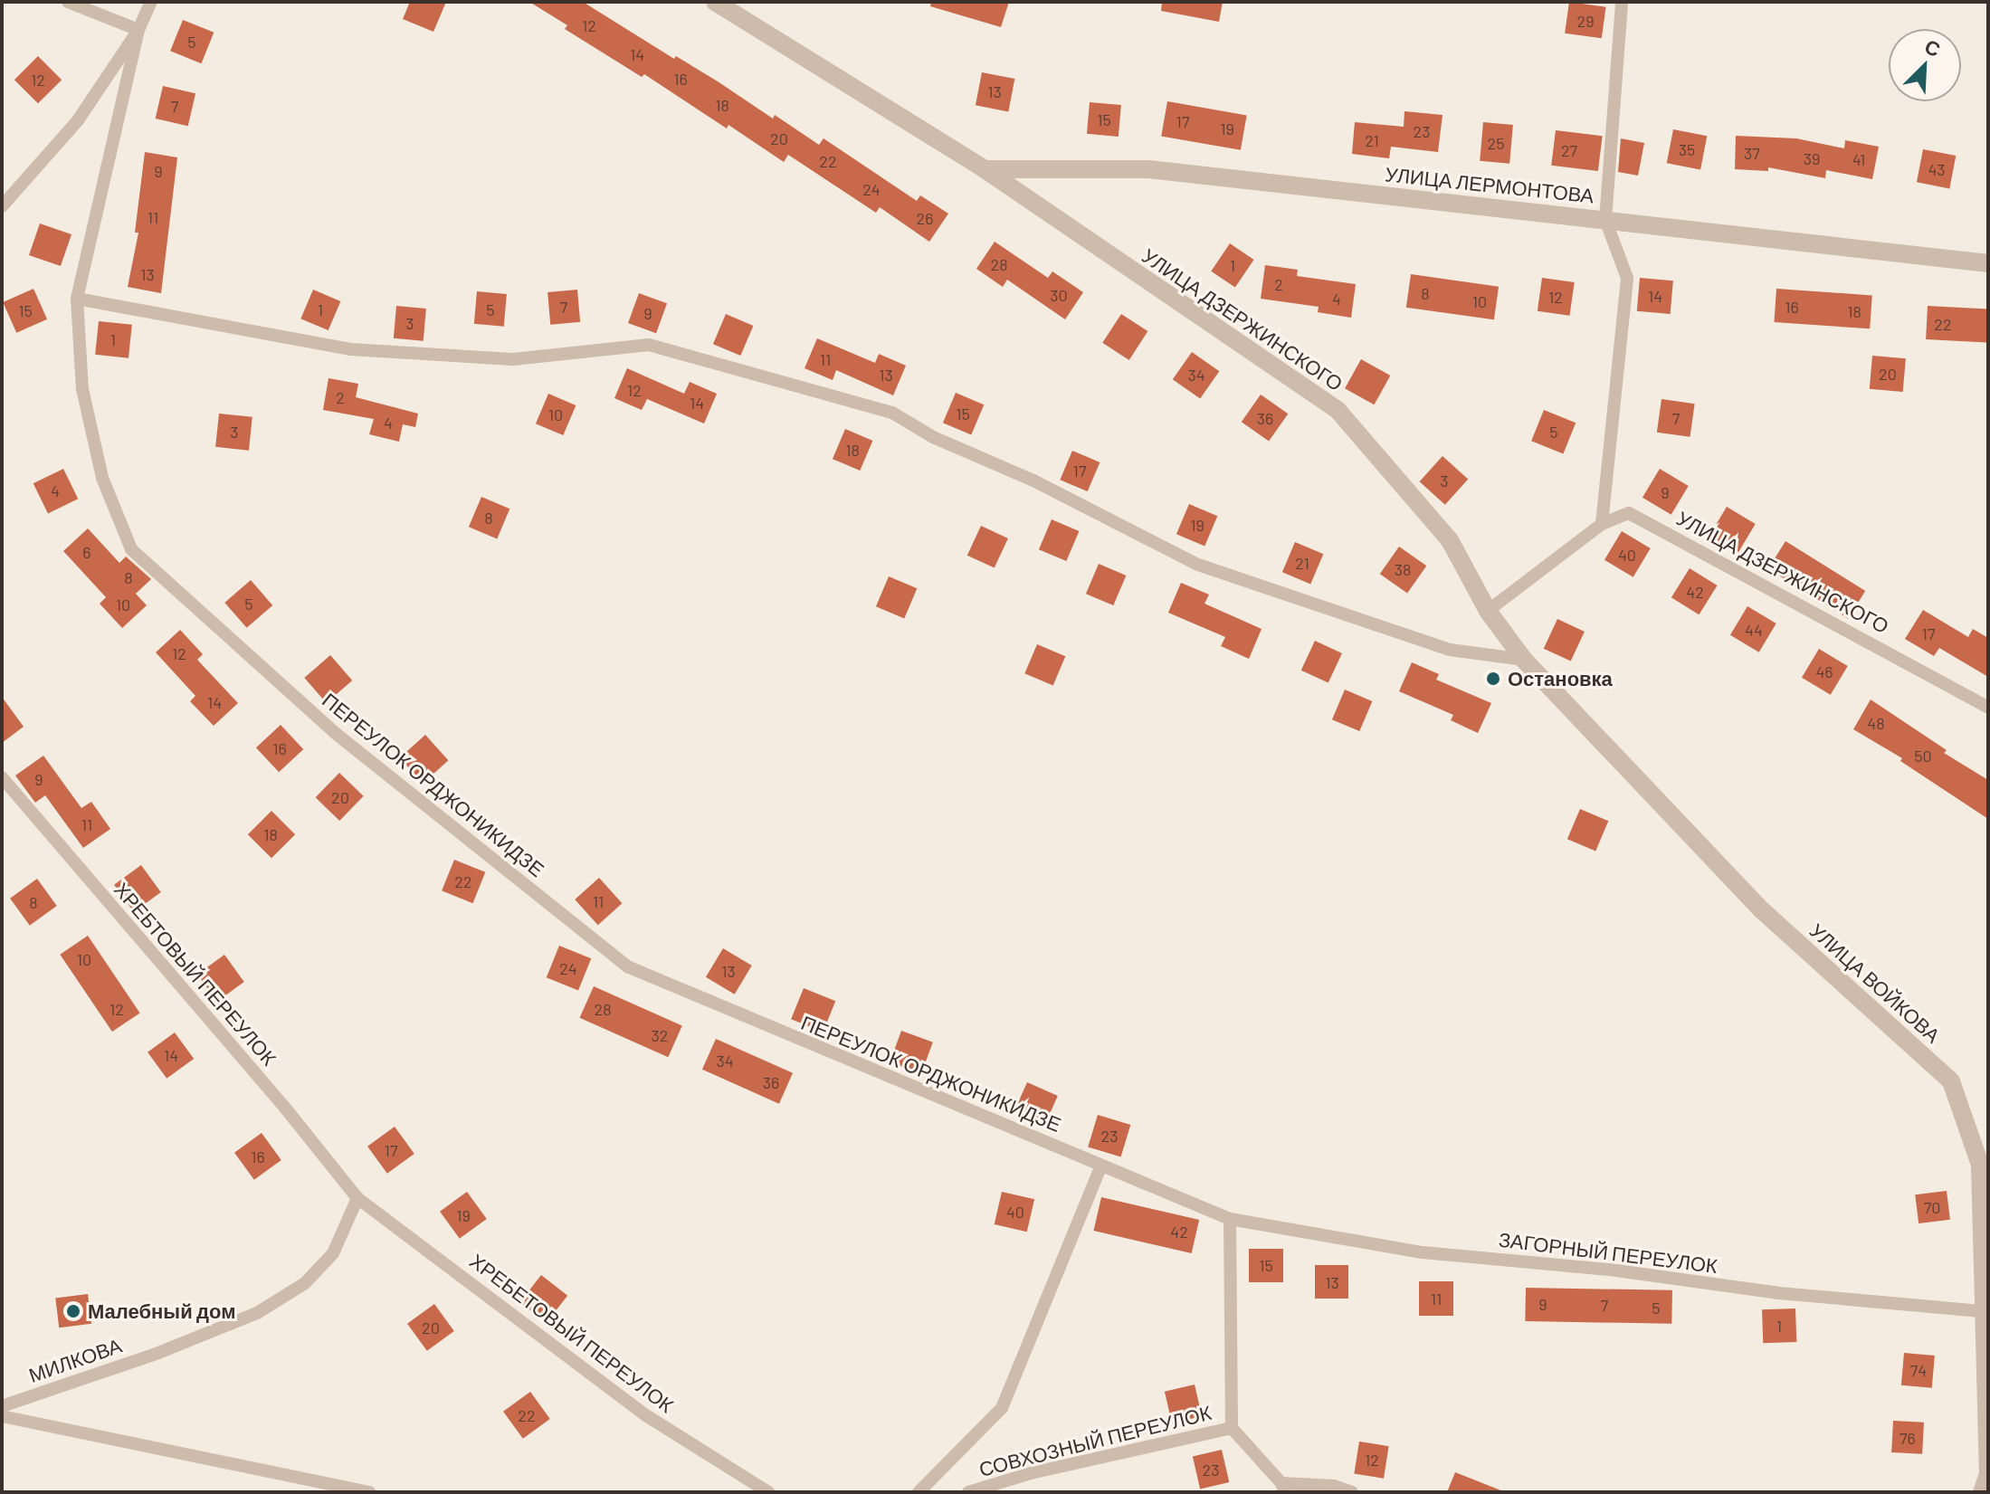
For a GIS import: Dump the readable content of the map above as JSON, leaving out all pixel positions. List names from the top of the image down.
{
  "streets": {
    "street": ["УЛИЦА ЛЕРМОНТОВА", "УЛИЦА ДЗЕРЖИНСКОГО", "УЛИЦА ВОЙКОВА"],
    "lane": [
      "ПЕРЕУЛОК ОРДЖОНИКИДЗЕ",
      "ХРЕБТОВЫЙ ПЕРЕУЛОК",
      "ЗАГОРНЫЙ ПЕРЕУЛОК",
      "ХРЕБЕТОВЫЙ ПЕРЕУЛОК",
      "МИЛКОВА",
      "СОВХОЗНЫЙ ПЕРЕУЛОК"
    ]
  },
  "crossings": [
    ["УЛИЦА ЛЕРМОНТОВА", "УЛИЦА ДЗЕРЖИНСКОГО"],
    ["УЛИЦА ДЗЕРЖИНСКОГО", "УЛИЦА ВОЙКОВА"],
    ["ПЕРЕУЛОК ОРДЖОНИКИДЗЕ", "ЗАГОРНЫЙ ПЕРЕУЛОК"],
    ["ПЕРЕУЛОК ОРДЖОНИКИДЗЕ", "СОВХОЗНЫЙ ПЕРЕУЛОК"],
    ["ХРЕБТОВЫЙ ПЕРЕУЛОК", "ХРЕБЕТОВЫЙ ПЕРЕУЛОК"],
    ["ХРЕБТОВЫЙ ПЕРЕУЛОК", "МИЛКОВА"],
    ["УЛИЦА ВОЙКОВА", "ЗАГОРНЫЙ ПЕРЕУЛОК"],
    ["ЗАГОРНЫЙ ПЕРЕУЛОК", "СОВХОЗНЫЙ ПЕРЕУЛОК"],
    ["ХРЕБЕТОВЫЙ ПЕРЕУЛОК", "МИЛКОВА"]
  ],
  "places": ["Остановка", "Малебный дом"],
  "house_numbers": [
    "29",
    "12",
    "5",
    "14",
    "16",
    "12",
    "13",
    "18",
    "7",
    "15",
    "17",
    "19",
    "23",
    "20",
    "21",
    "25",
    "35",
    "27",
    "37",
    "39",
    "41",
    "22",
    "43",
    "9",
    "24",
    "11",
    "26",
    "28",
    "1",
    "13",
    "2",
    "8",
    "30",
    "14",
    "12",
    "4",
    "10",
    "7",
    "16",
    "1",
    "5",
    "15",
    "18",
    "9",
    "3",
    "22",
    "1",
    "11",
    "20",
    "13",
    "34",
    "12",
    "2",
    "14",
    "15",
    "10",
    "36",
    "7",
    "4",
    "3",
    "5",
    "18",
    "17",
    "3",
    "4",
    "9",
    "8",
    "19",
    "6",
    "40",
    "21",
    "38",
    "8",
    "42",
    "5",
    "10",
    "44",
    "17",
    "12",
    "46",
    "14",
    "48",
    "16",
    "50",
    "9",
    "20",
    "11",
    "18",
    "22",
    "11",
    "8",
    "10",
    "24",
    "13",
    "12",
    "28",
    "32",
    "14",
    "34",
    "36",
    "23",
    "17",
    "16",
    "70",
    "40",
    "19",
    "42",
    "15",
    "13",
    "11",
    "9",
    "7",
    "5",
    "1",
    "20",
    "74",
    "22",
    "76",
    "12",
    "23"
  ],
  "north": "top right"
}
